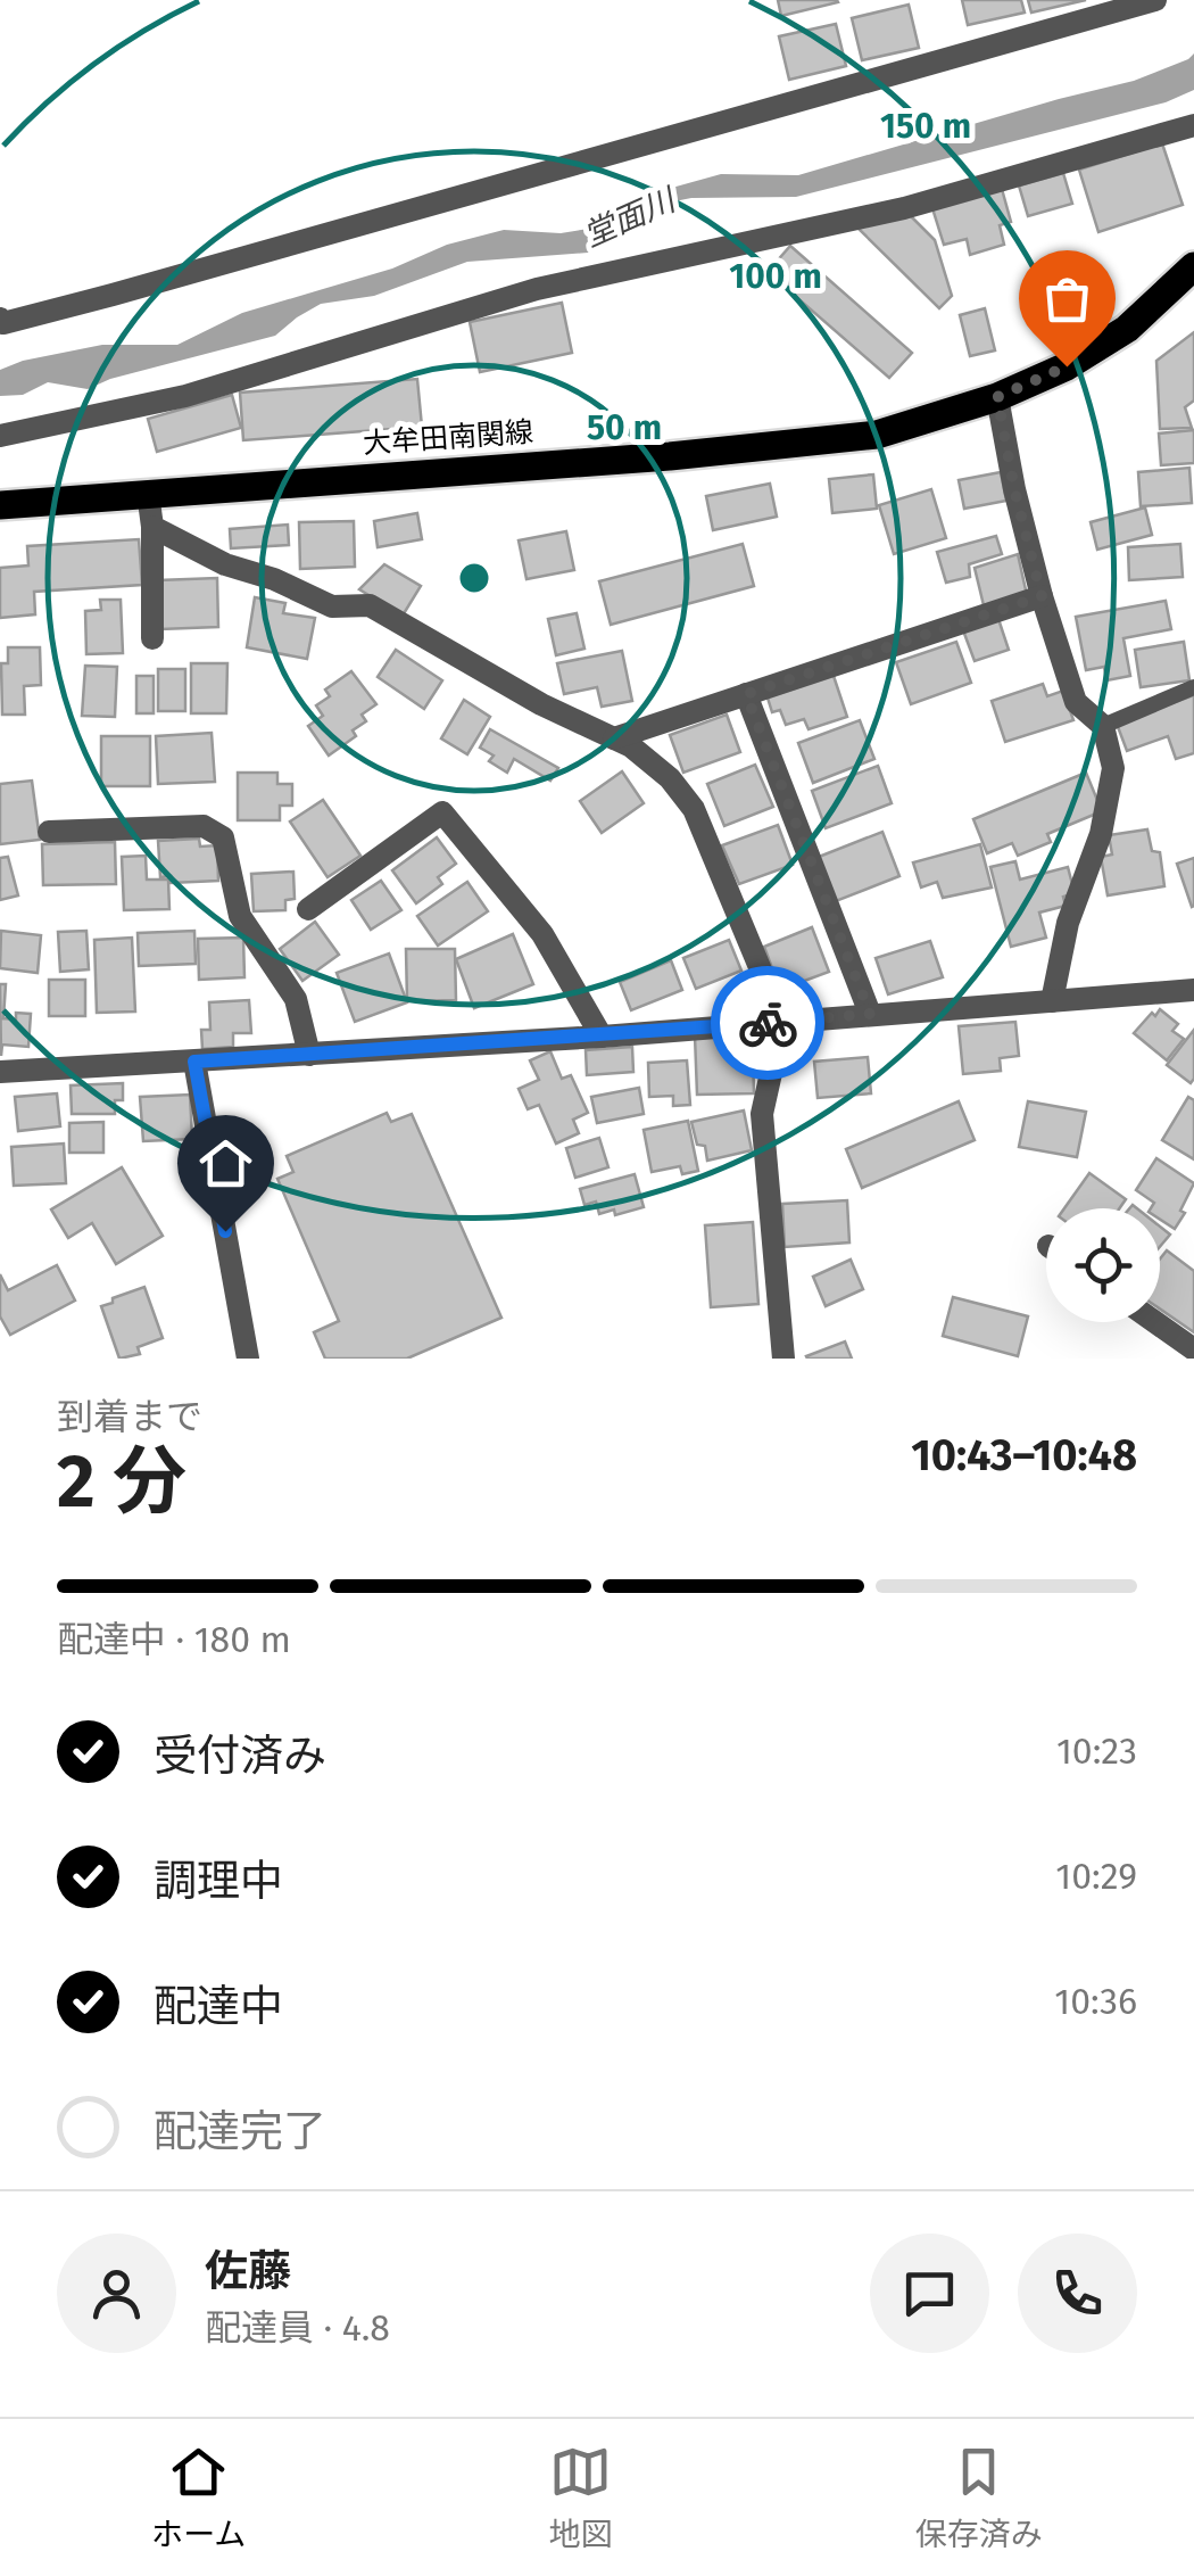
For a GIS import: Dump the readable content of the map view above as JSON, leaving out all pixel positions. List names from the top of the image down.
{
  "streets": {
    "main road": ["大牟田南関線"]
  },
  "water": ["堂面川"],
  "page": {
    "heading": ["2 分", "到着まで", "10:43–10:48"],
    "panel": ["佐藤", "配達員 · 4.8"],
    "bar": "配達中 · 180 m",
    "list": [
      ["受付済み", "10:23"],
      ["調理中", "10:29"],
      ["配達中", "10:36"],
      "配達完了"
    ],
    "tabs": ["ホーム", "地図", "保存済み"]
  },
  "rings": ["150 m", "100 m", "50 m"]
}
